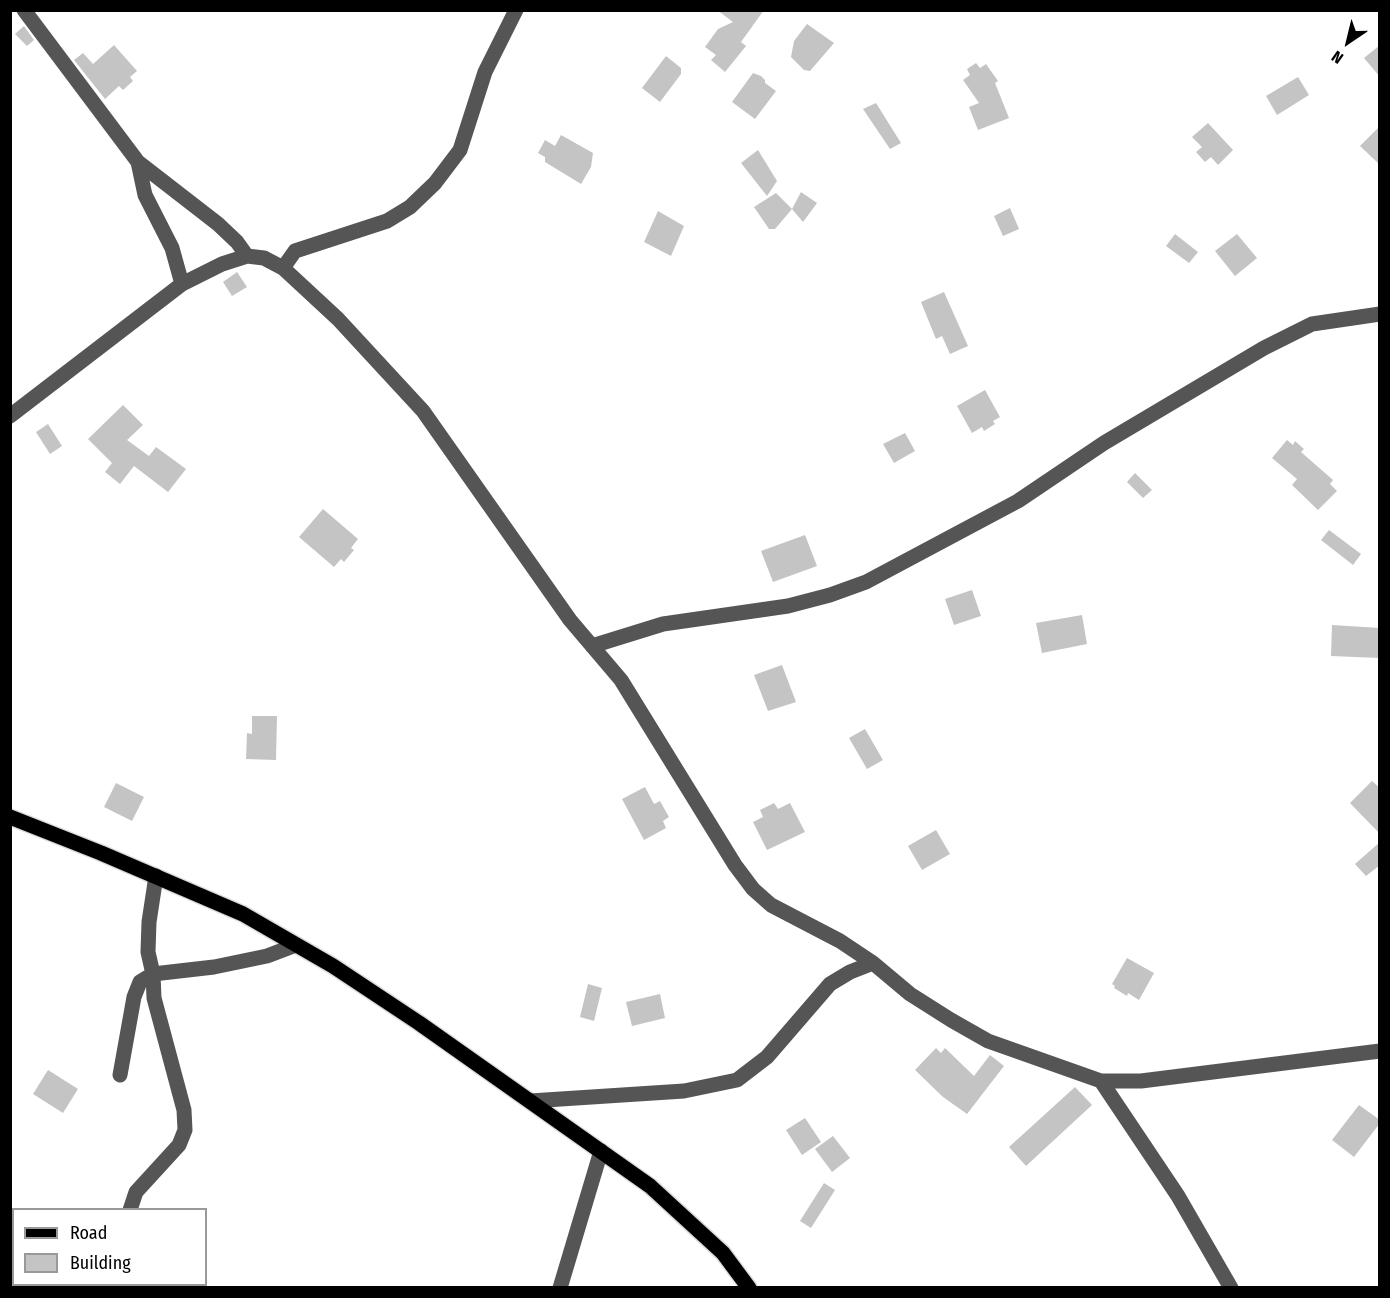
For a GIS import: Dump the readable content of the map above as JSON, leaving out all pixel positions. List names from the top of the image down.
{
  "legend": ["Road", "Building"],
  "north": "bottom left"
}
